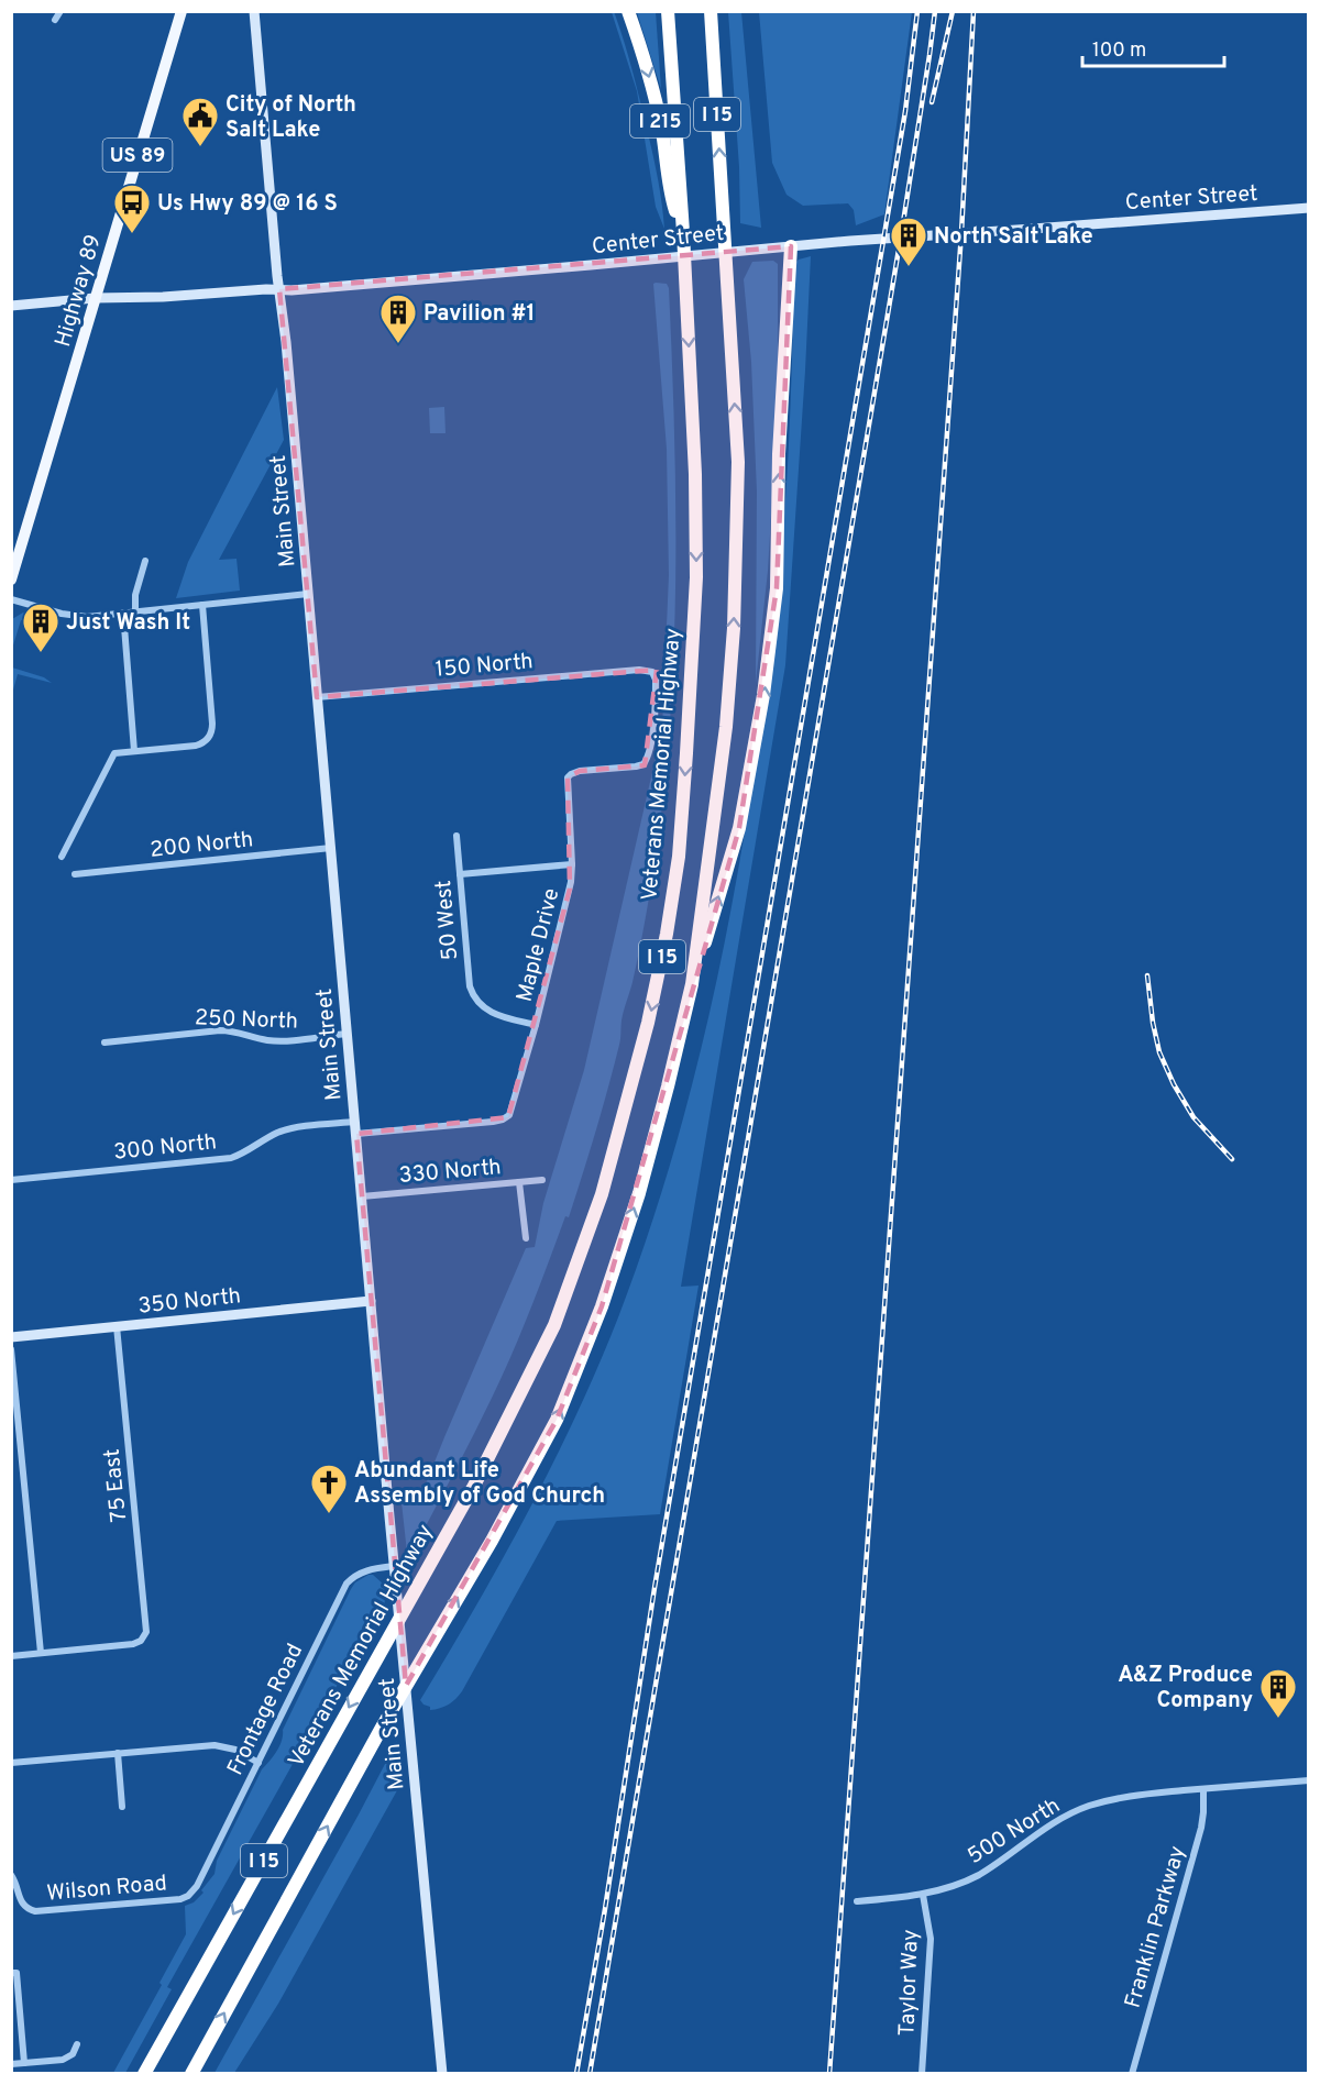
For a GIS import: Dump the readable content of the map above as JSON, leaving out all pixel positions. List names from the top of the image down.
{
  "streets": {
    "highway": ["I 15", "I 215", "Veterans Memorial Highway"],
    "main road": ["US 89", "Highway 89"],
    "street": [
      "Center Street",
      "Main Street",
      "150 North",
      "200 North",
      "50 West",
      "Maple Drive",
      "250 North",
      "300 North",
      "330 North",
      "350 North",
      "75 East",
      "Frontage Road",
      "500 North",
      "Wilson Road",
      "Franklin Parkway",
      "Taylor Way"
    ]
  },
  "crossings": [
    ["I 215", "Veterans Memorial Highway"],
    ["Center Street", "Highway 89"],
    ["Center Street", "Main Street"],
    ["Main Street", "150 North"],
    ["Main Street", "200 North"],
    ["Main Street", "Maple Drive"],
    ["Main Street", "250 North"],
    ["Main Street", "300 North"],
    ["Main Street", "330 North"],
    ["Main Street", "350 North"],
    ["Main Street", "Frontage Road"],
    ["150 North", "Maple Drive"],
    ["50 West", "Maple Drive"],
    ["350 North", "75 East"],
    ["Frontage Road", "Wilson Road"],
    ["500 North", "Franklin Parkway"],
    ["500 North", "Taylor Way"]
  ],
  "places": {
    "public building": ["City of North Salt Lake"],
    "bus stop": ["Us Hwy 89 @ 16 S"],
    "building": [
      "North Salt Lake",
      "Pavilion #1",
      "Just Wash It",
      "A&Z Produce Company"
    ],
    "church": ["Abundant Life Assembly of God Church"]
  },
  "scale_bar": "100 m"
}
